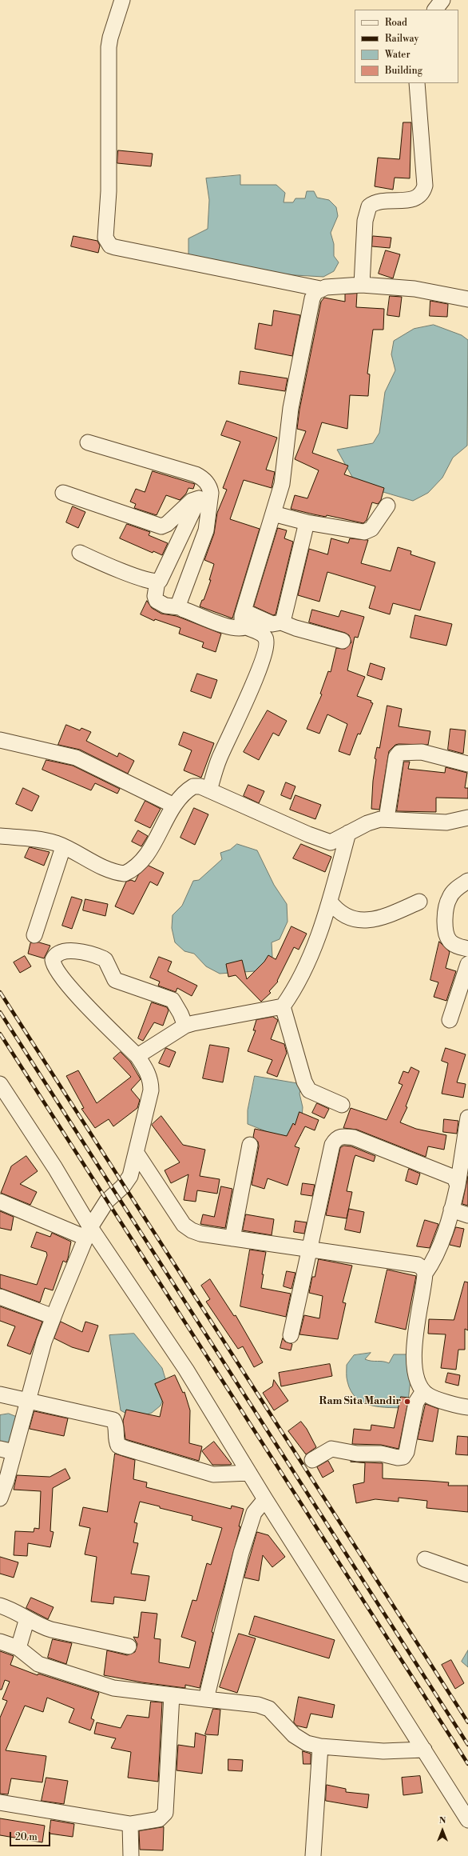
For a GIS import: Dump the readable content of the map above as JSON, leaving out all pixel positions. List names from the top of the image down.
{
  "places": ["Ram Sita Mandir"],
  "legend": [
    "Road",
    "Railway",
    "Water",
    "Building"
  ],
  "scale_bar": "20 m",
  "north": "top"
}
